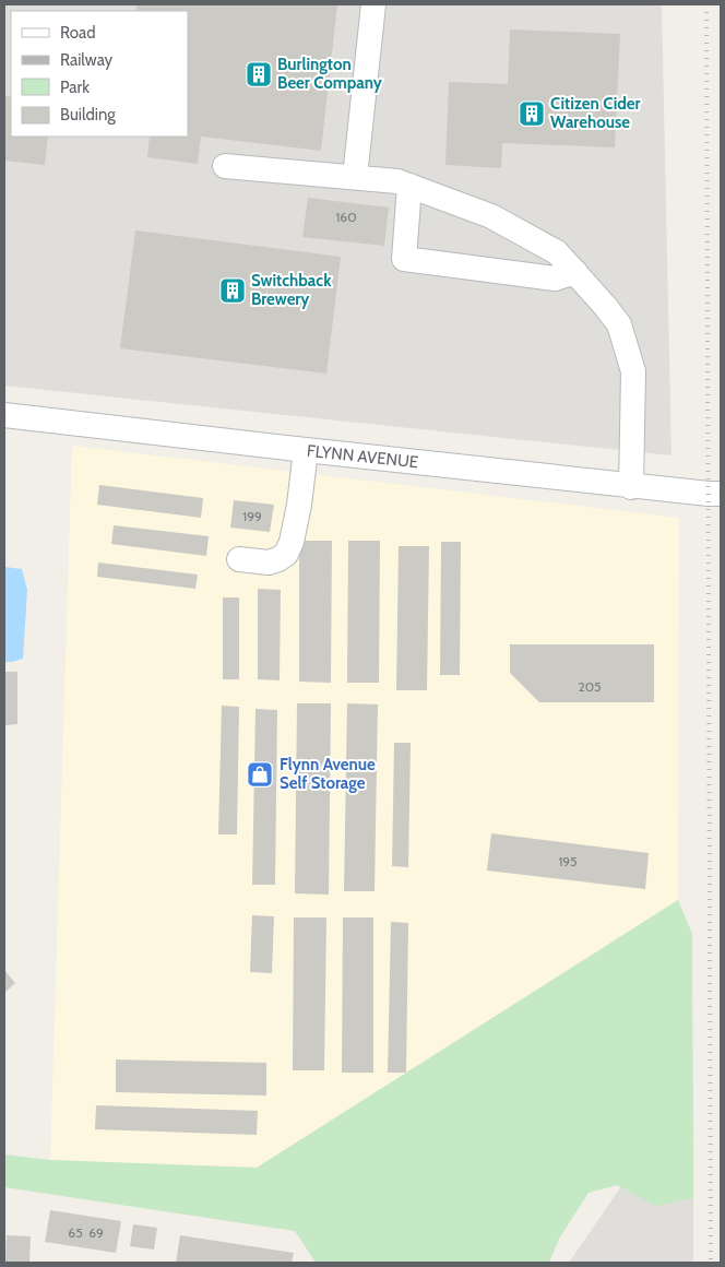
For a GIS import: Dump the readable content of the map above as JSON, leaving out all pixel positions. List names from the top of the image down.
{
  "streets": {
    "street": ["FLYNN AVENUE"]
  },
  "places": {
    "building": ["Burlington Beer Company", "Citizen Cider Warehouse", "Switchback Brewery"],
    "shop": ["Flynn Avenue Self Storage"]
  },
  "house_numbers": [
    "160",
    "199",
    "205",
    "195",
    "65",
    "69"
  ],
  "legend": [
    "Road",
    "Railway",
    "Park",
    "Building"
  ]
}
